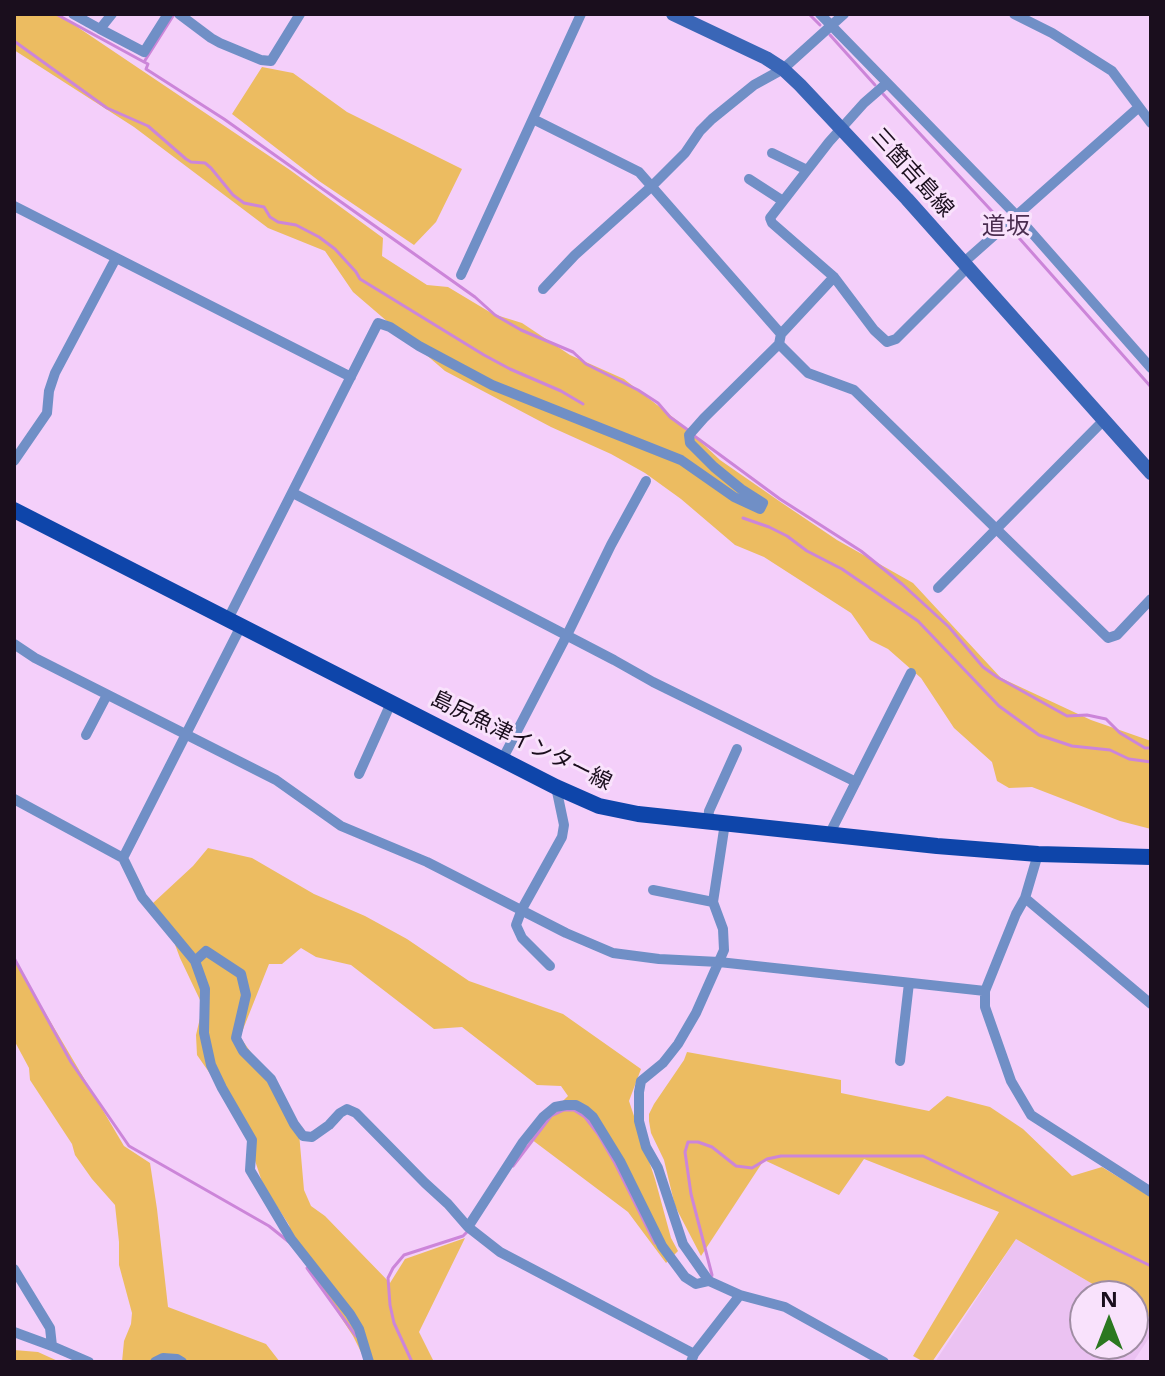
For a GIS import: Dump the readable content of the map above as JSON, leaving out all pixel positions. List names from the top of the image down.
{
  "streets": {
    "main road": ["三箇吉島線", "島尻魚津インター線"]
  },
  "districts": ["道坂"],
  "north": "top"
}
